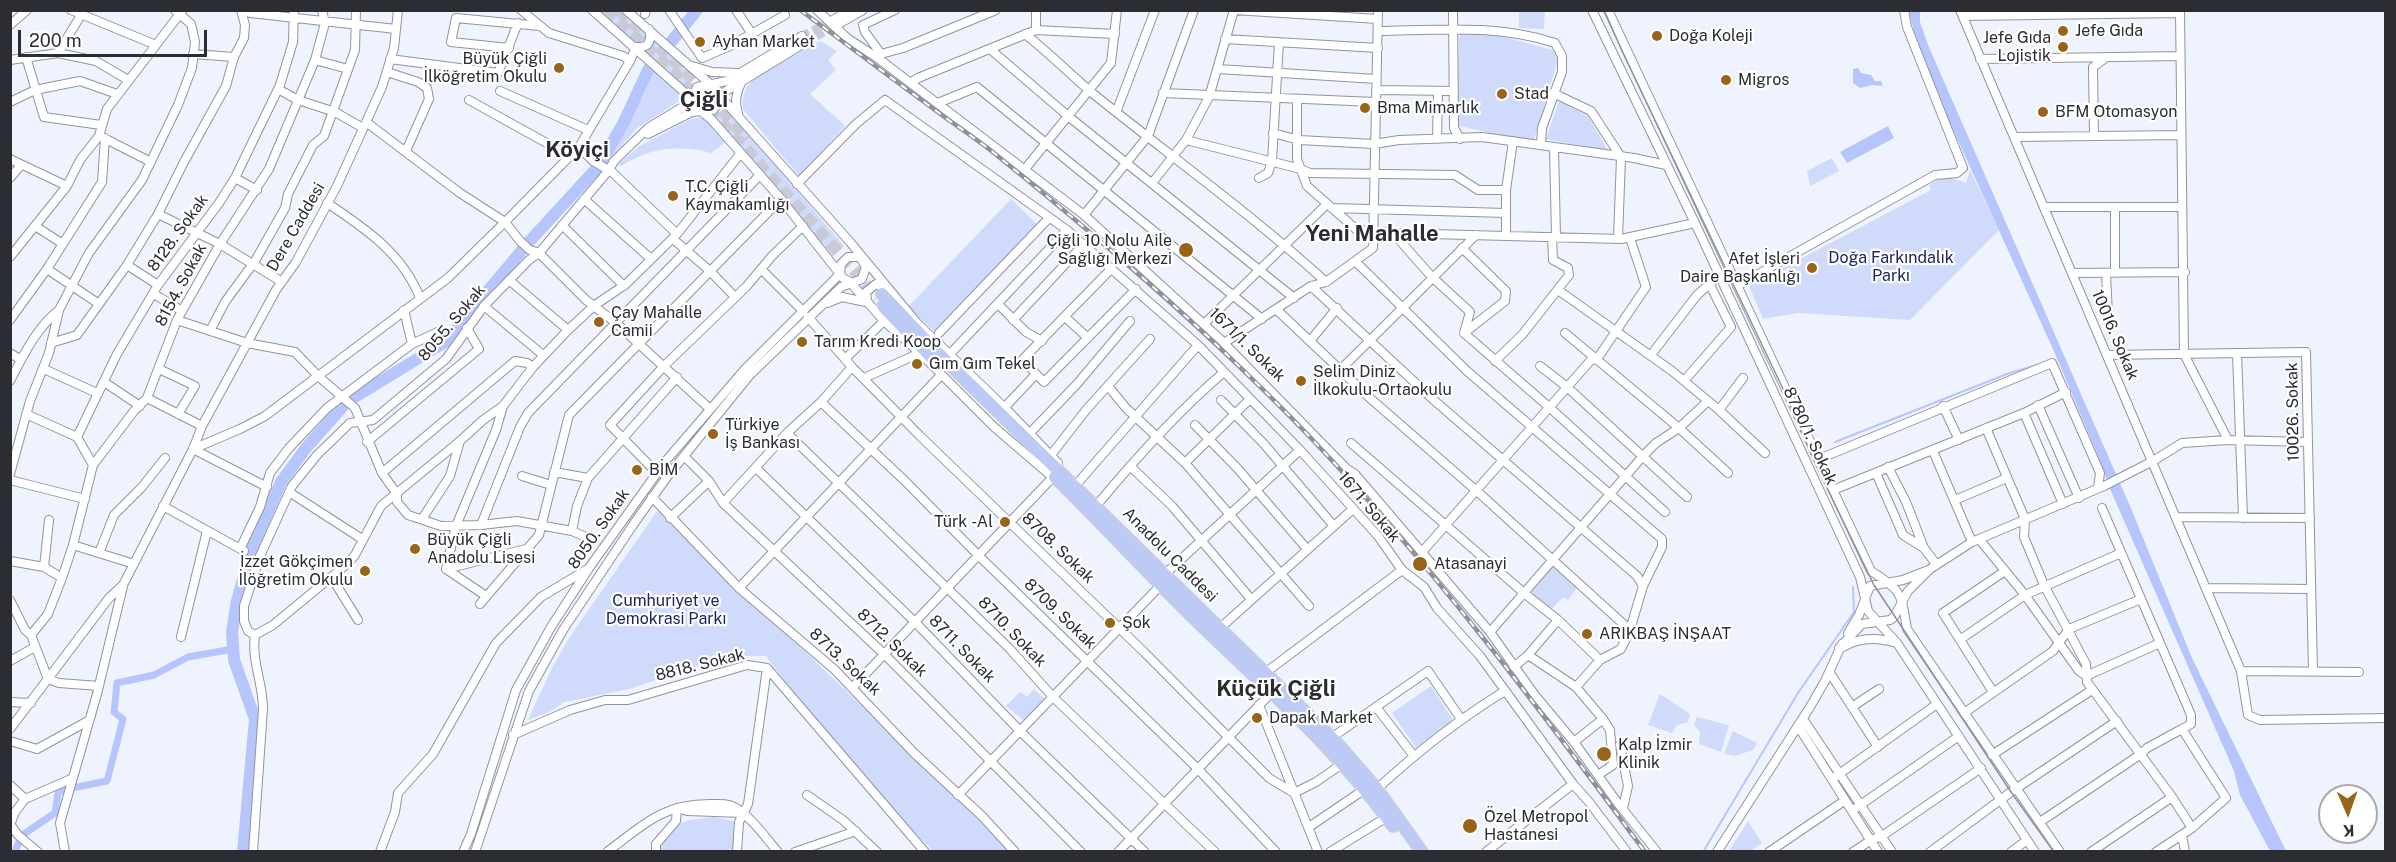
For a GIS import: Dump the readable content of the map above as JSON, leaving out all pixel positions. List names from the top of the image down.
{
  "streets": {
    "highway": ["Anadolu Caddesi"],
    "street": [
      "Dere Caddesi",
      "8128. Sokak",
      "8154. Sokak",
      "8055. Sokak",
      "10016. Sokak",
      "1671/1. Sokak",
      "10026. Sokak",
      "8780/1. Sokak",
      "1671. Sokak",
      "8050. Sokak",
      "8708. Sokak",
      "8709. Sokak",
      "8710. Sokak",
      "8712. Sokak",
      "8711. Sokak",
      "8713. Sokak",
      "8818. Sokak"
    ]
  },
  "crossings": [
    ["10016. Sokak", "10026. Sokak"],
    ["8050. Sokak", "8708. Sokak"],
    ["8050. Sokak", "8712. Sokak"],
    ["8050. Sokak", "8713. Sokak"],
    ["8050. Sokak", "8818. Sokak"]
  ],
  "districts": [
    "Çiğli",
    "Köyiçi",
    "Yeni Mahalle",
    "Küçük Çiğli"
  ],
  "parks": ["Doğa Farkındalık Parkı", "Cumhuriyet ve Demokrasi Parkı"],
  "places": [
    "Jefe Gıda",
    "Doğa Koleji",
    "Ayhan Market",
    "Jefe Gıda Lojistik",
    "Büyük Çiğli İlköğretim Okulu",
    "Migros",
    "Stad",
    "Bma Mimarlık",
    "BFM Otomasyon",
    "T.C. Çiğli Kaymakamlığı",
    "Çiğli 10 Nolu Aile Sağlığı Merkezi",
    "Afet İşleri Daire Başkanlığı",
    "Çay Mahalle Camii",
    "Tarım Kredi Koop",
    "Gım Gım Tekel",
    "Selim Diniz İlkokulu-Ortaokulu",
    "Türkiye İş Bankası",
    "BİM",
    "Türk -Al",
    "Büyük Çiğli Anadolu Lisesi",
    "Atasanayi",
    "İzzet Gökçimen İlöğretim Okulu",
    "Şok",
    "ARIKBAŞ İNŞAAT",
    "Dapak Market",
    "Kalp İzmir Klinik",
    "Özel Metropol Hastanesi"
  ],
  "scale_bar": "200 m",
  "north": "bottom"
}
